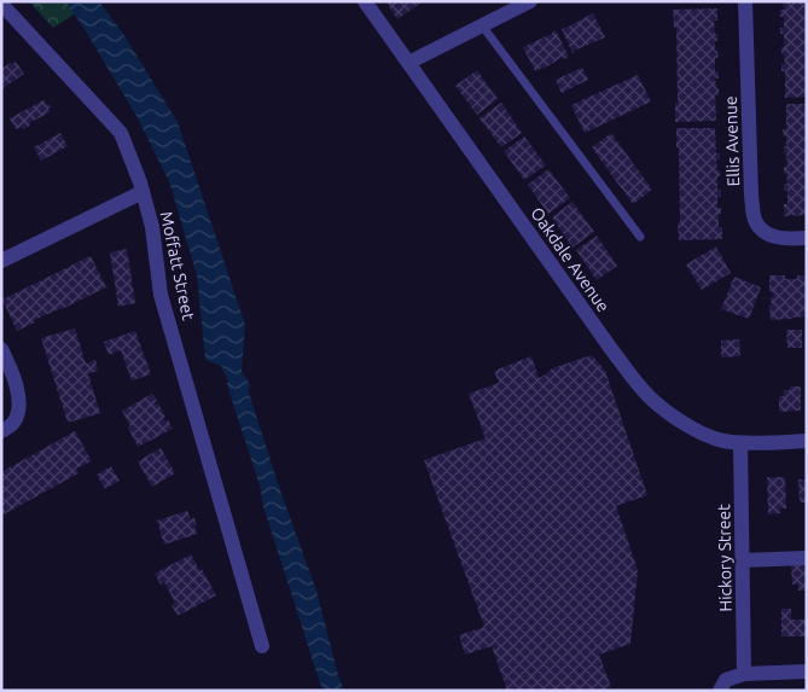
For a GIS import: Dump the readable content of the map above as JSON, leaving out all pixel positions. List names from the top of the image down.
{
  "streets": {
    "street": [
      "Ellis Avenue",
      "Oakdale Avenue",
      "Moffatt Street",
      "Hickory Street"
    ]
  },
  "crossings": [
    ["Oakdale Avenue", "Hickory Street"]
  ]
}
